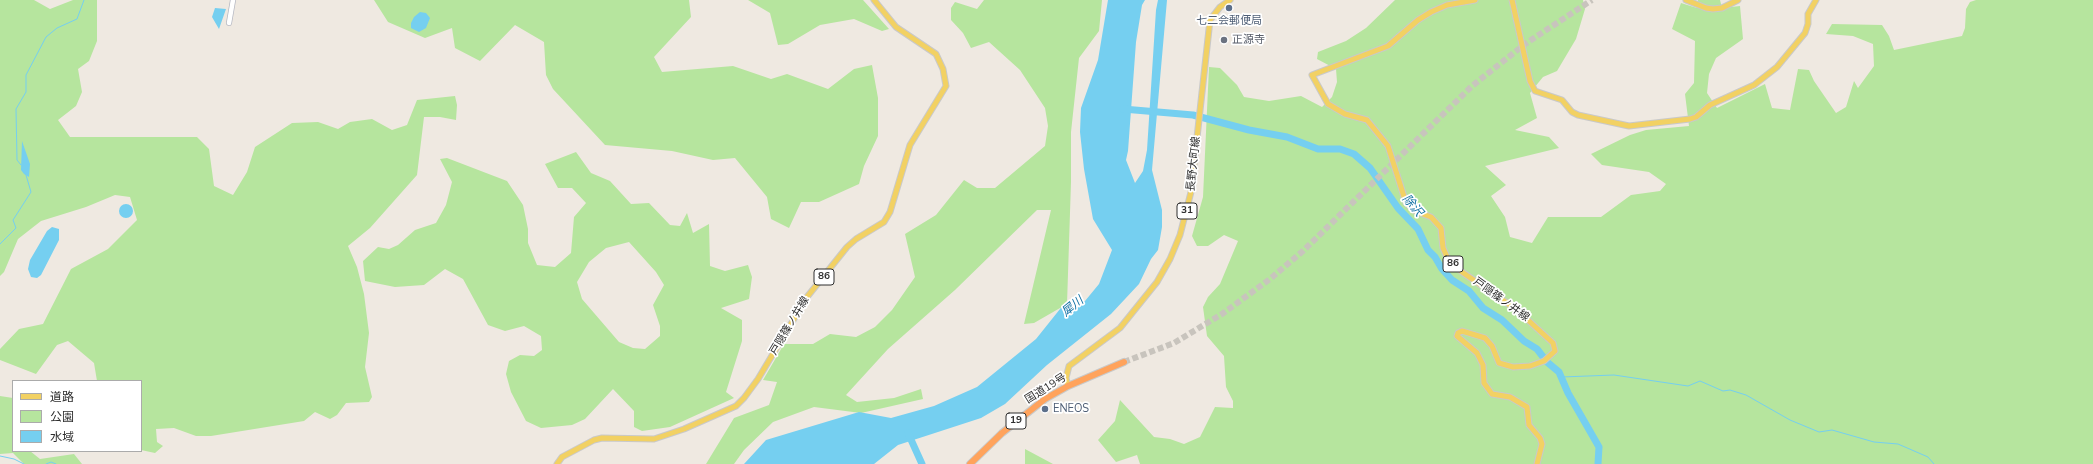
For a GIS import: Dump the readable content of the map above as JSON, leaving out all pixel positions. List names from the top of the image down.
{
  "streets": {
    "highway": ["国道19号", "19"],
    "main road": [
      "長野大町線",
      "31",
      "86",
      "戸隠篠ノ井線"
    ]
  },
  "crossings": [
    ["長野大町線", "国道19号"]
  ],
  "water": ["除沢", "犀川"],
  "places": ["七二会郵便局", "正源寺", "ENEOS"],
  "legend": ["道路", "公園", "水域"]
}
